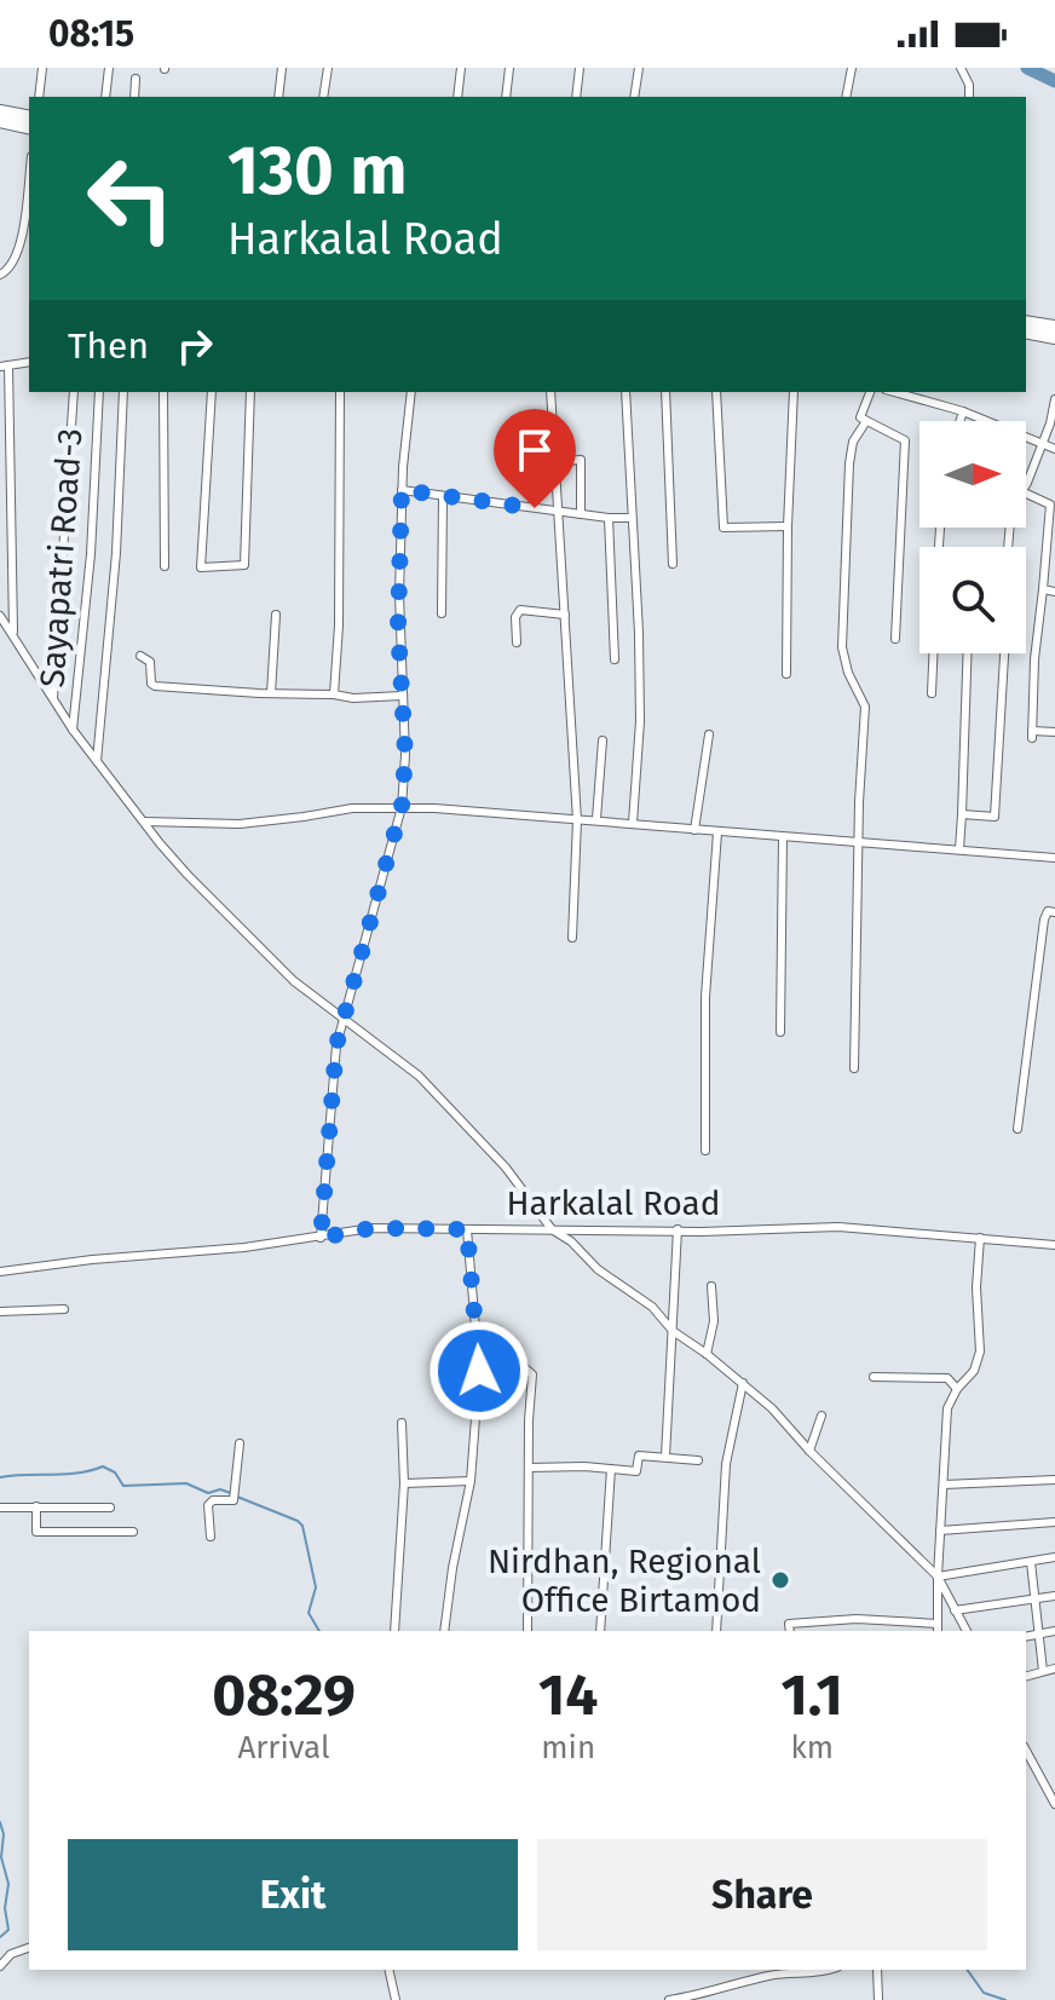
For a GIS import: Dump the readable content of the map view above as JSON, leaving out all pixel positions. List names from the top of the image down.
{
  "streets": {
    "street": ["Sayapatri Road-3", "Harkalal Road"]
  },
  "places": ["Nirdhan, Regional Office Birtamod"],
  "north": "right",
  "page": {
    "status": "08:15",
    "turn": ["130 m", "Harkalal Road"],
    "then": "Then",
    "eta": [
      "08:29",
      "Arrival",
      "14",
      "min",
      "1.1",
      "km"
    ],
    "buttons": ["Exit", "Share"]
  }
}
